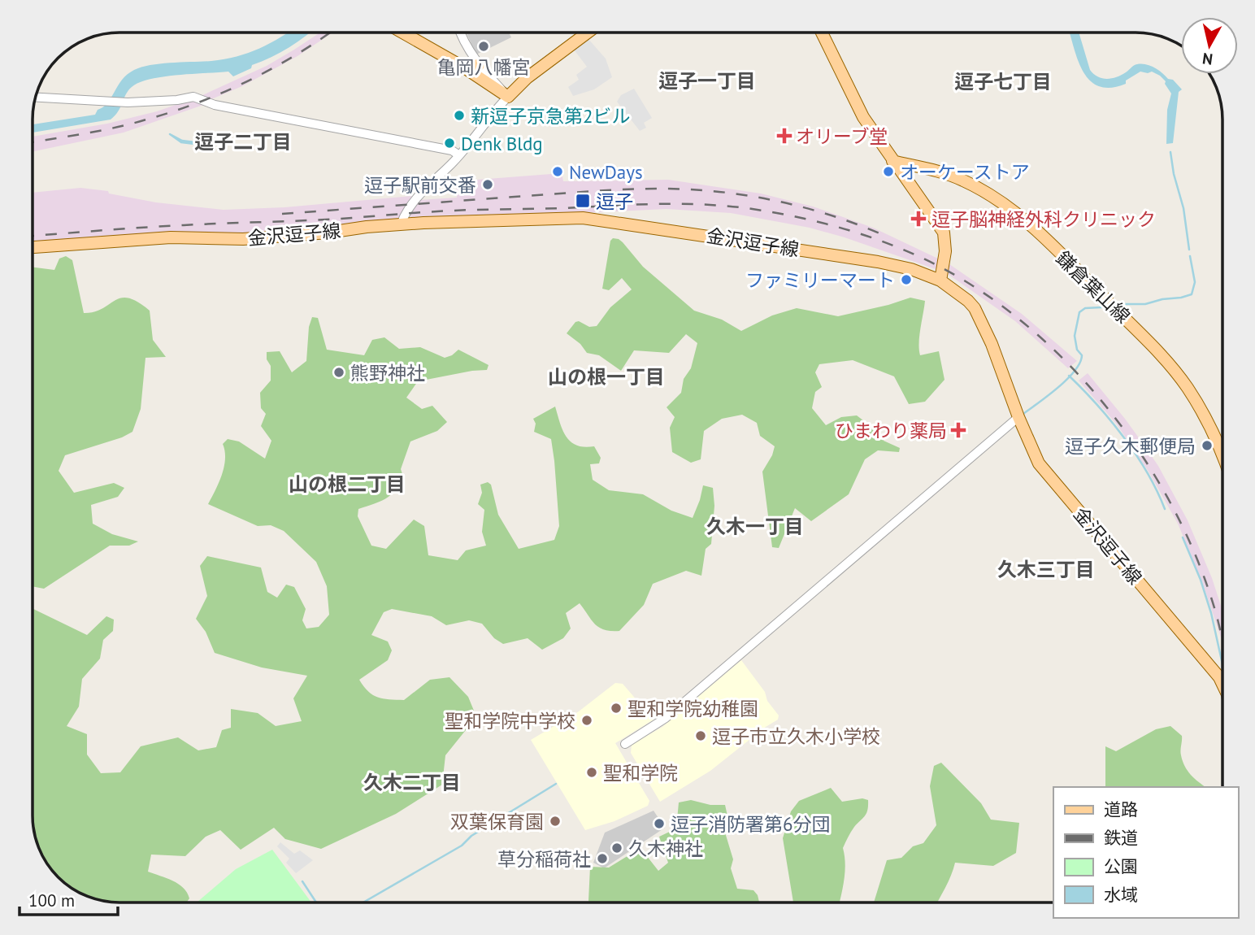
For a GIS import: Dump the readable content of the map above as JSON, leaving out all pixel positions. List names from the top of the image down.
{
  "streets": {
    "main road": ["金沢逗子線", "鎌倉葉山線"]
  },
  "districts": [
    "逗子一丁目",
    "逗子七丁目",
    "逗子二丁目",
    "山の根一丁目",
    "山の根二丁目",
    "久木一丁目",
    "久木三丁目",
    "久木二丁目"
  ],
  "places": {
    "other": [
      "亀岡八幡宮",
      "新逗子京急第2ビル",
      "Denk Bldg",
      "NewDays",
      "オーケーストア",
      "逗子駅前交番",
      "ファミリーマート",
      "熊野神社",
      "逗子久木郵便局",
      "聖和学院幼稚園",
      "聖和学院中学校",
      "逗子市立久木小学校",
      "聖和学院",
      "双葉保育園",
      "逗子消防署第6分団",
      "久木神社",
      "草分稲荷社"
    ],
    "health": ["オリーブ堂", "逗子脳神経外科クリニック", "ひまわり薬局"],
    "transit": ["逗子"]
  },
  "legend": [
    "道路",
    "鉄道",
    "公園",
    "水域"
  ],
  "scale_bar": "100 m",
  "north": "bottom"
}
